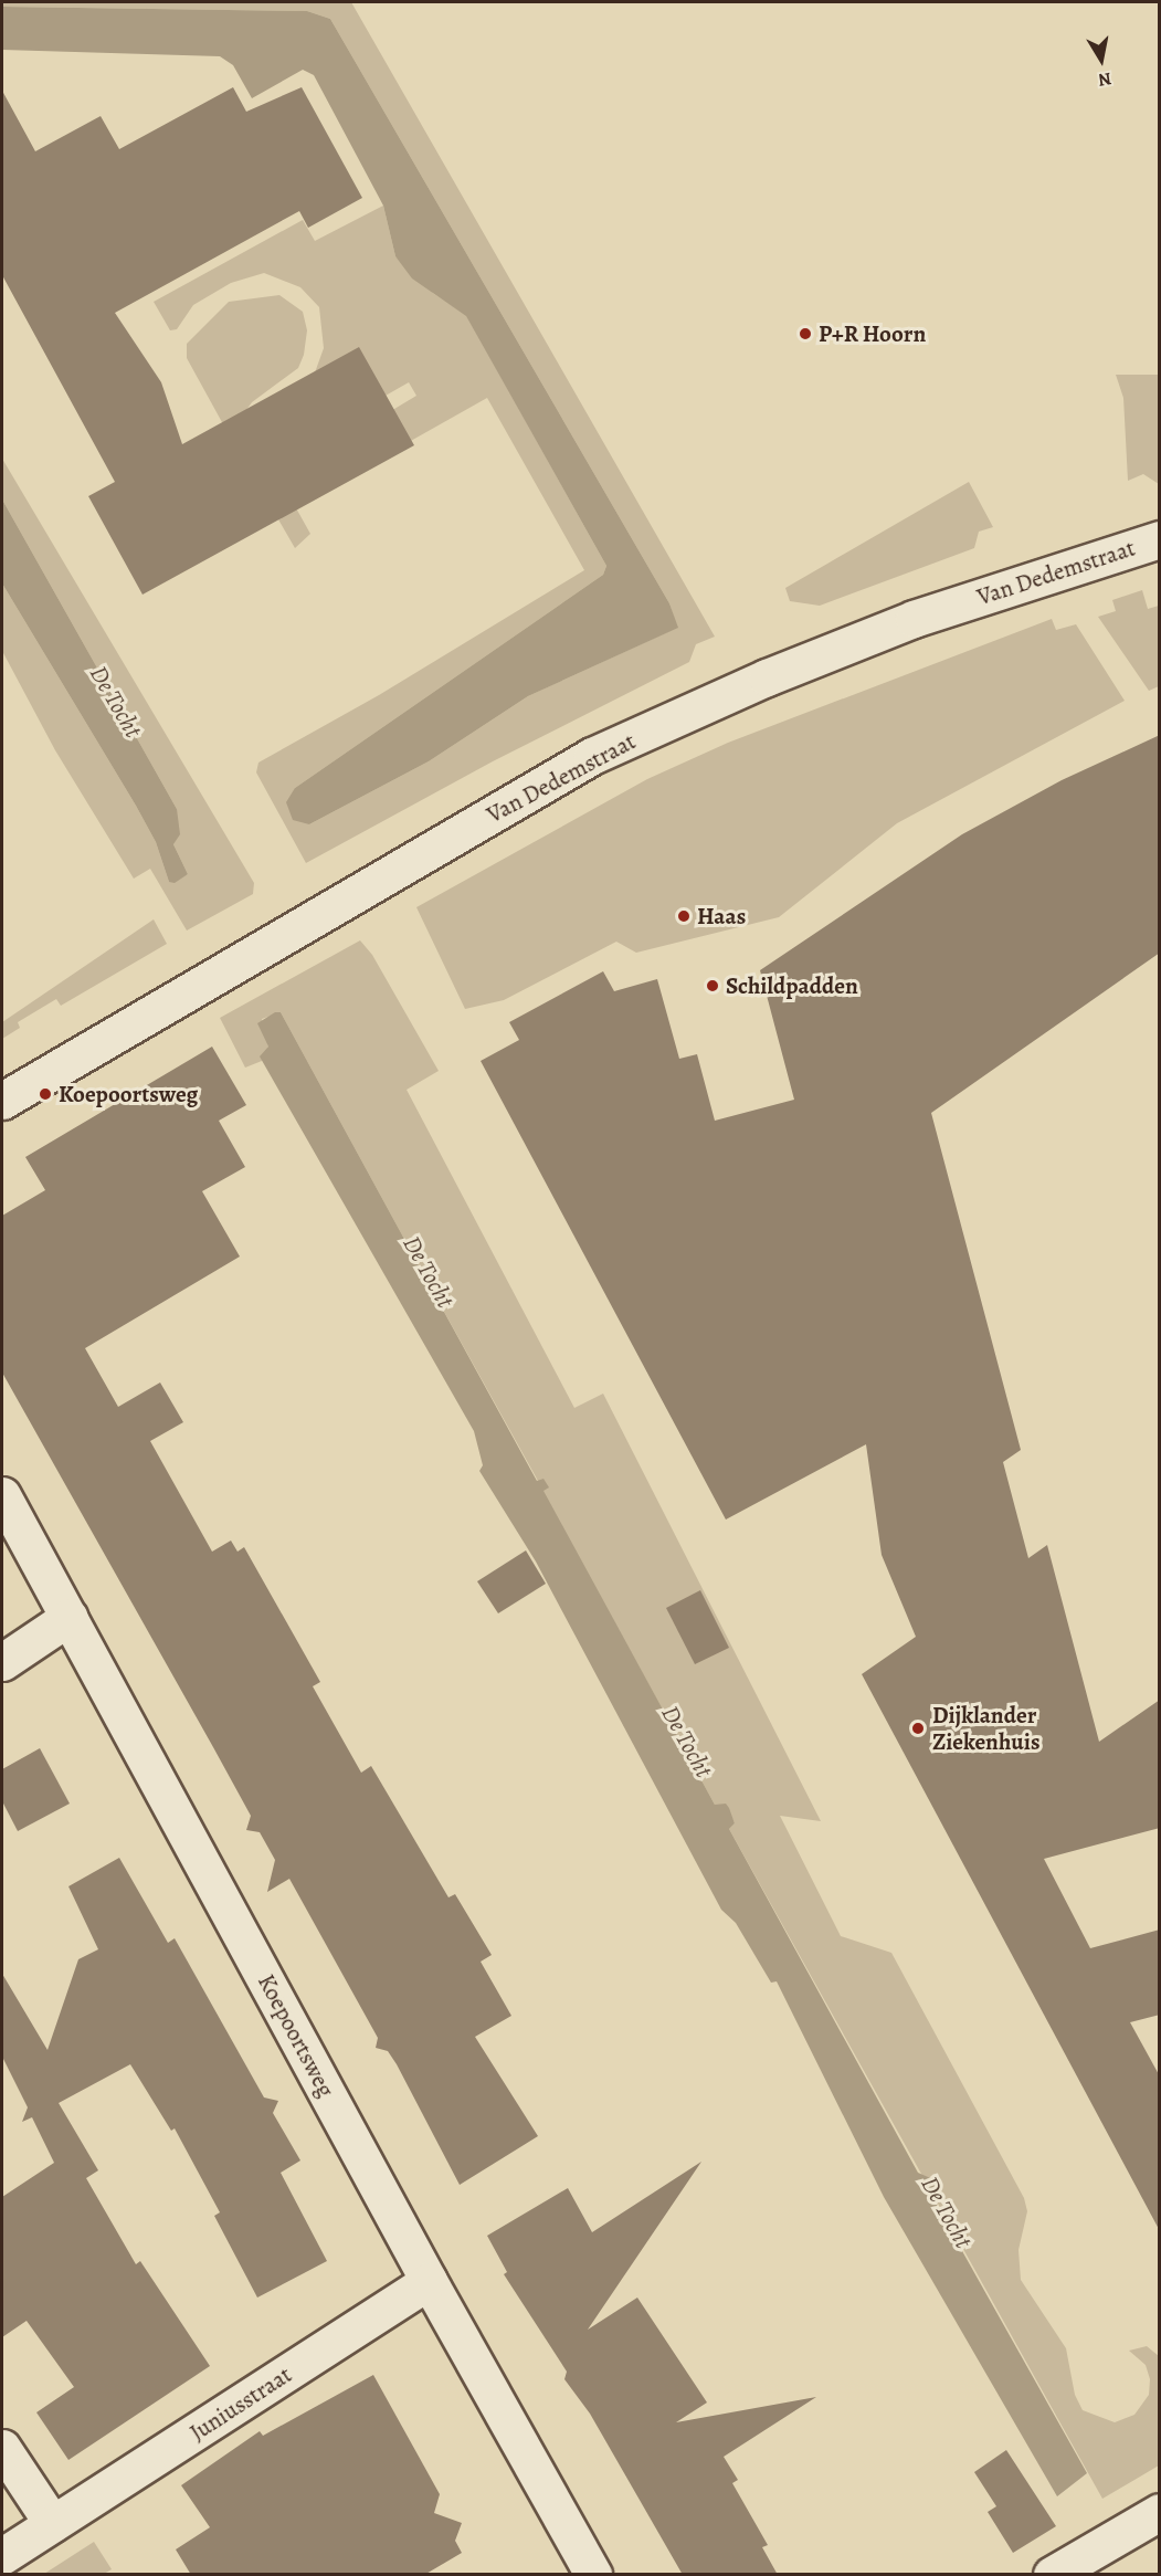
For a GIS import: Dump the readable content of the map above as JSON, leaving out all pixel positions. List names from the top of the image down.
{
  "streets": {
    "street": ["Van Dedemstraat", "Koepoortsweg", "Juniusstraat"]
  },
  "crossings": [
    ["Koepoortsweg", "Juniusstraat"]
  ],
  "water": ["De Tocht"],
  "places": [
    "P+R Hoorn",
    "Haas",
    "Schildpadden",
    "Koepoortsweg",
    "Dijklander Ziekenhuis"
  ],
  "north": "bottom"
}
